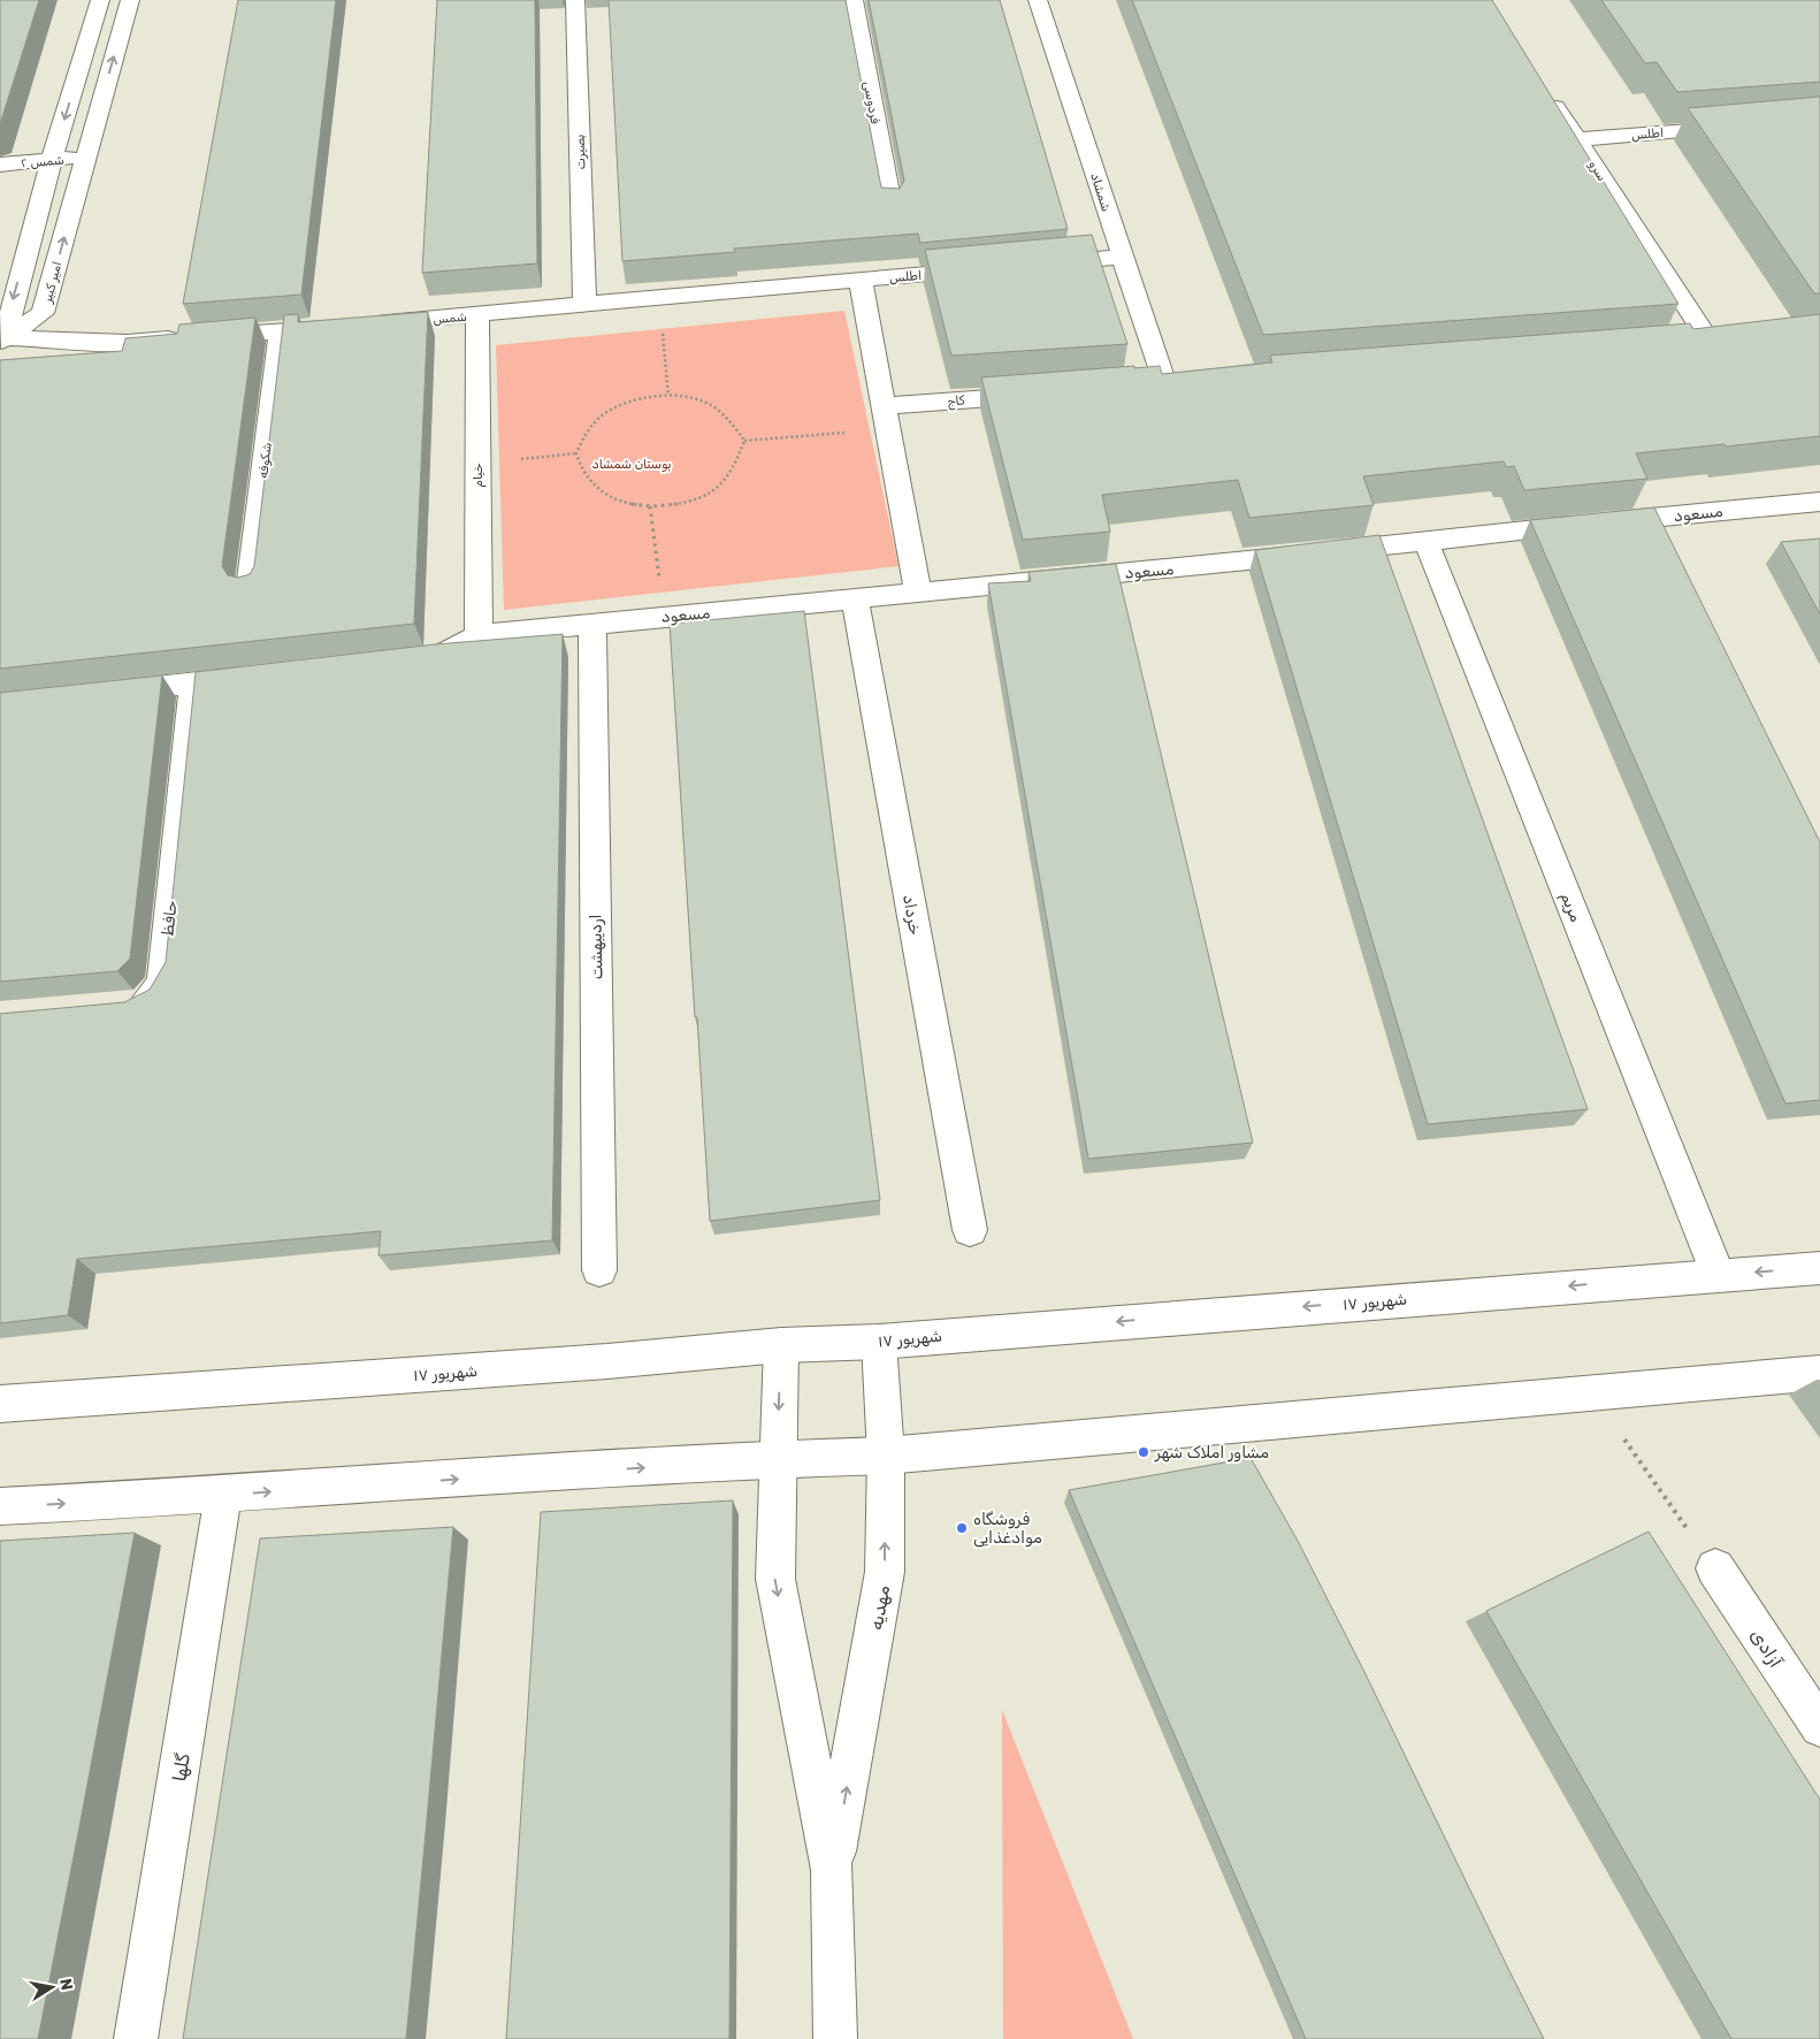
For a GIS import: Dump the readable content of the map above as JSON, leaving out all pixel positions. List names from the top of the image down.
{
  "streets": {
    "street": [
      "فردوسی",
      "اطلس",
      "بصیرت",
      "شمس ۲",
      "سرو",
      "شمشاد",
      "امیر کبیر",
      "شمس",
      "کاج",
      "شکوفه",
      "خیام",
      "مسعود",
      "مریم",
      "خرداد",
      "حافظ",
      "اردیبهشت",
      "۱۷ شهریور",
      "مهدیه",
      "آزادی",
      "گلها"
    ]
  },
  "crossings": [
    ["اطلس", "سرو"],
    ["اطلس", "شمس"],
    ["بصیرت", "شمس"],
    ["شمس ۲", "امیر کبیر"],
    ["امیر کبیر", "شمس"],
    ["شمس", "شکوفه"],
    ["شمس", "خیام"],
    ["خیام", "مسعود"],
    ["مسعود", "مریم"],
    ["مسعود", "خرداد"],
    ["مسعود", "اردیبهشت"],
    ["مریم", "۱۷ شهریور"],
    ["۱۷ شهریور", "مهدیه"]
  ],
  "parks": ["بوستان شمشاد"],
  "places": ["مشاور املاک شهر", "فروشگاه موادغذایی"],
  "north": "right"
}
